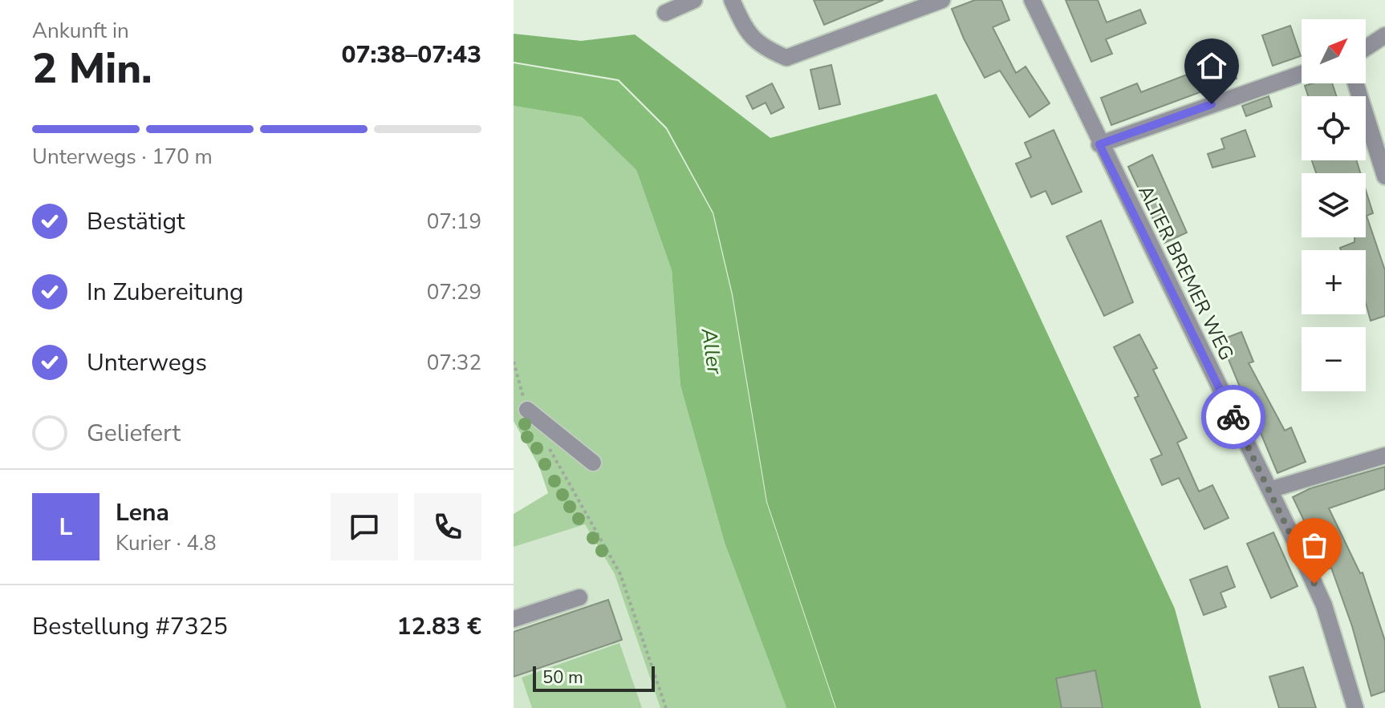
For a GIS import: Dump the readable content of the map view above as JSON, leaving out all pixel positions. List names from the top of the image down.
{
  "streets": {
    "street": ["ALTER BREMER WEG"]
  },
  "water": ["Aller"],
  "scale_bar": "50 m",
  "north": "top right",
  "page": {
    "heading": ["2 Min.", "Ankunft in", "07:38–07:43"],
    "panel": [
      "Lena",
      "Kurier · 4.8",
      "Bestellung #7325",
      "12.83 €"
    ],
    "map_buttons": ["+", "−"],
    "bar": "Unterwegs · 170 m",
    "list": [
      ["Bestätigt", "07:19"],
      ["In Zubereitung", "07:29"],
      ["Unterwegs", "07:32"],
      "Geliefert"
    ],
    "round": "L",
    "scale": "50 m"
  }
}
